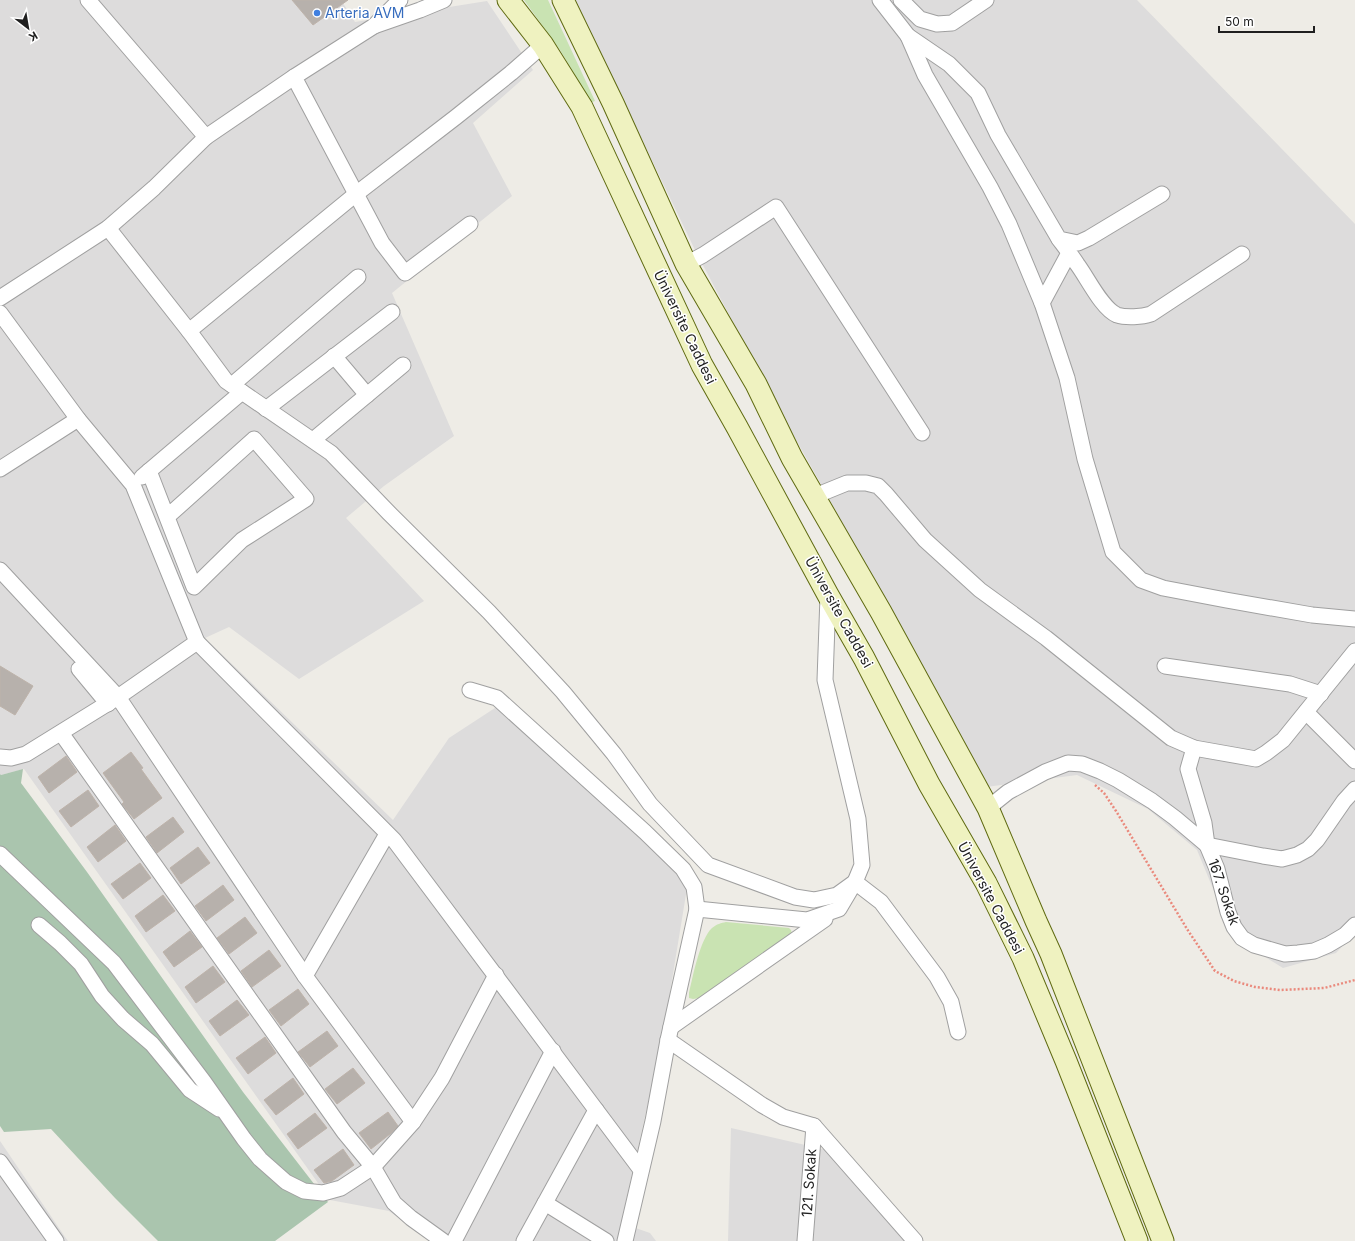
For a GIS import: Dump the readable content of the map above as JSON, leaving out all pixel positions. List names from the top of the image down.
{
  "streets": {
    "main road": ["Üniversite Caddesi"],
    "street": ["167. Sokak", "121. Sokak"]
  },
  "places": ["Arteria AVM"],
  "scale_bar": "50 m",
  "north": "bottom right"
}
